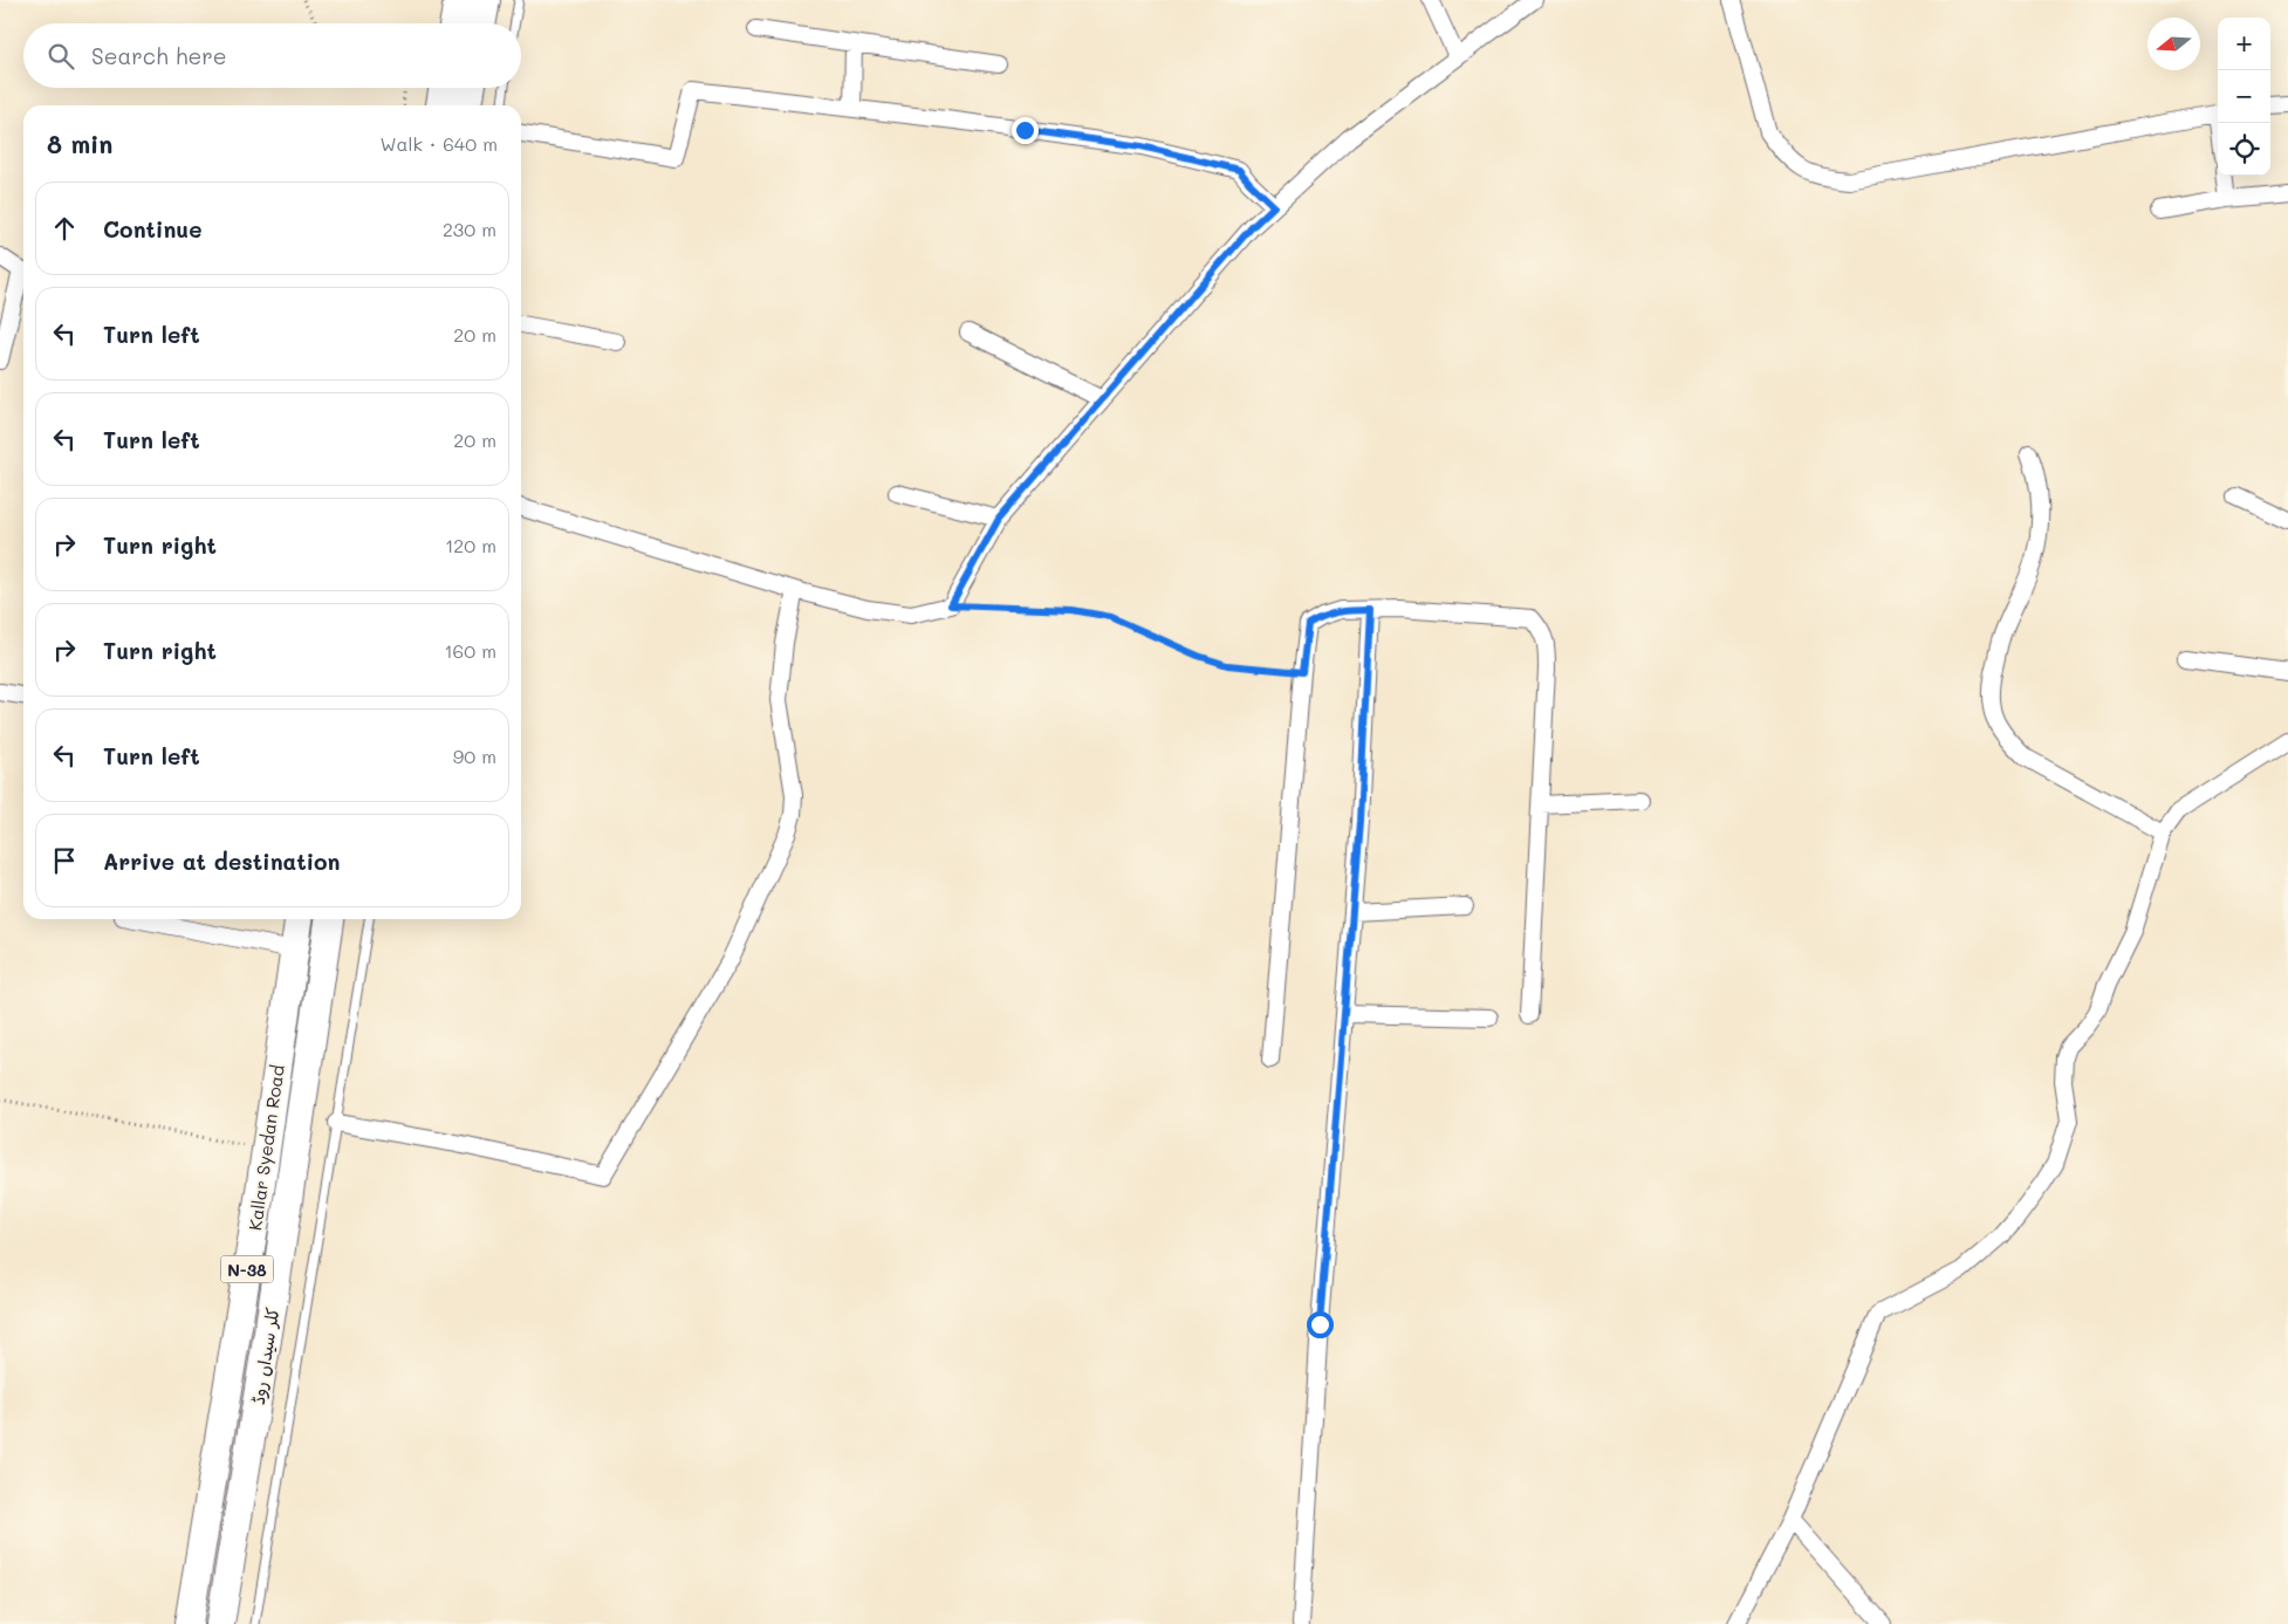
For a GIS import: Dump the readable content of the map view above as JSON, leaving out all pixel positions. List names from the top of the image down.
{
  "streets": {
    "highway": ["Kallar Syedan Road", "N-38", "کلر سیداں روڈ"]
  },
  "north": "left",
  "page": {
    "map_buttons": ["+", "−"],
    "search": "Search here",
    "heading": ["8 min", "Walk · 640 m"],
    "list": [
      ["Continue", "230 m"],
      ["Turn left", "20 m"],
      ["Turn left", "20 m"],
      ["Turn right", "120 m"],
      ["Turn right", "160 m"],
      ["Turn left", "90 m"],
      "Arrive at destination"
    ]
  }
}
